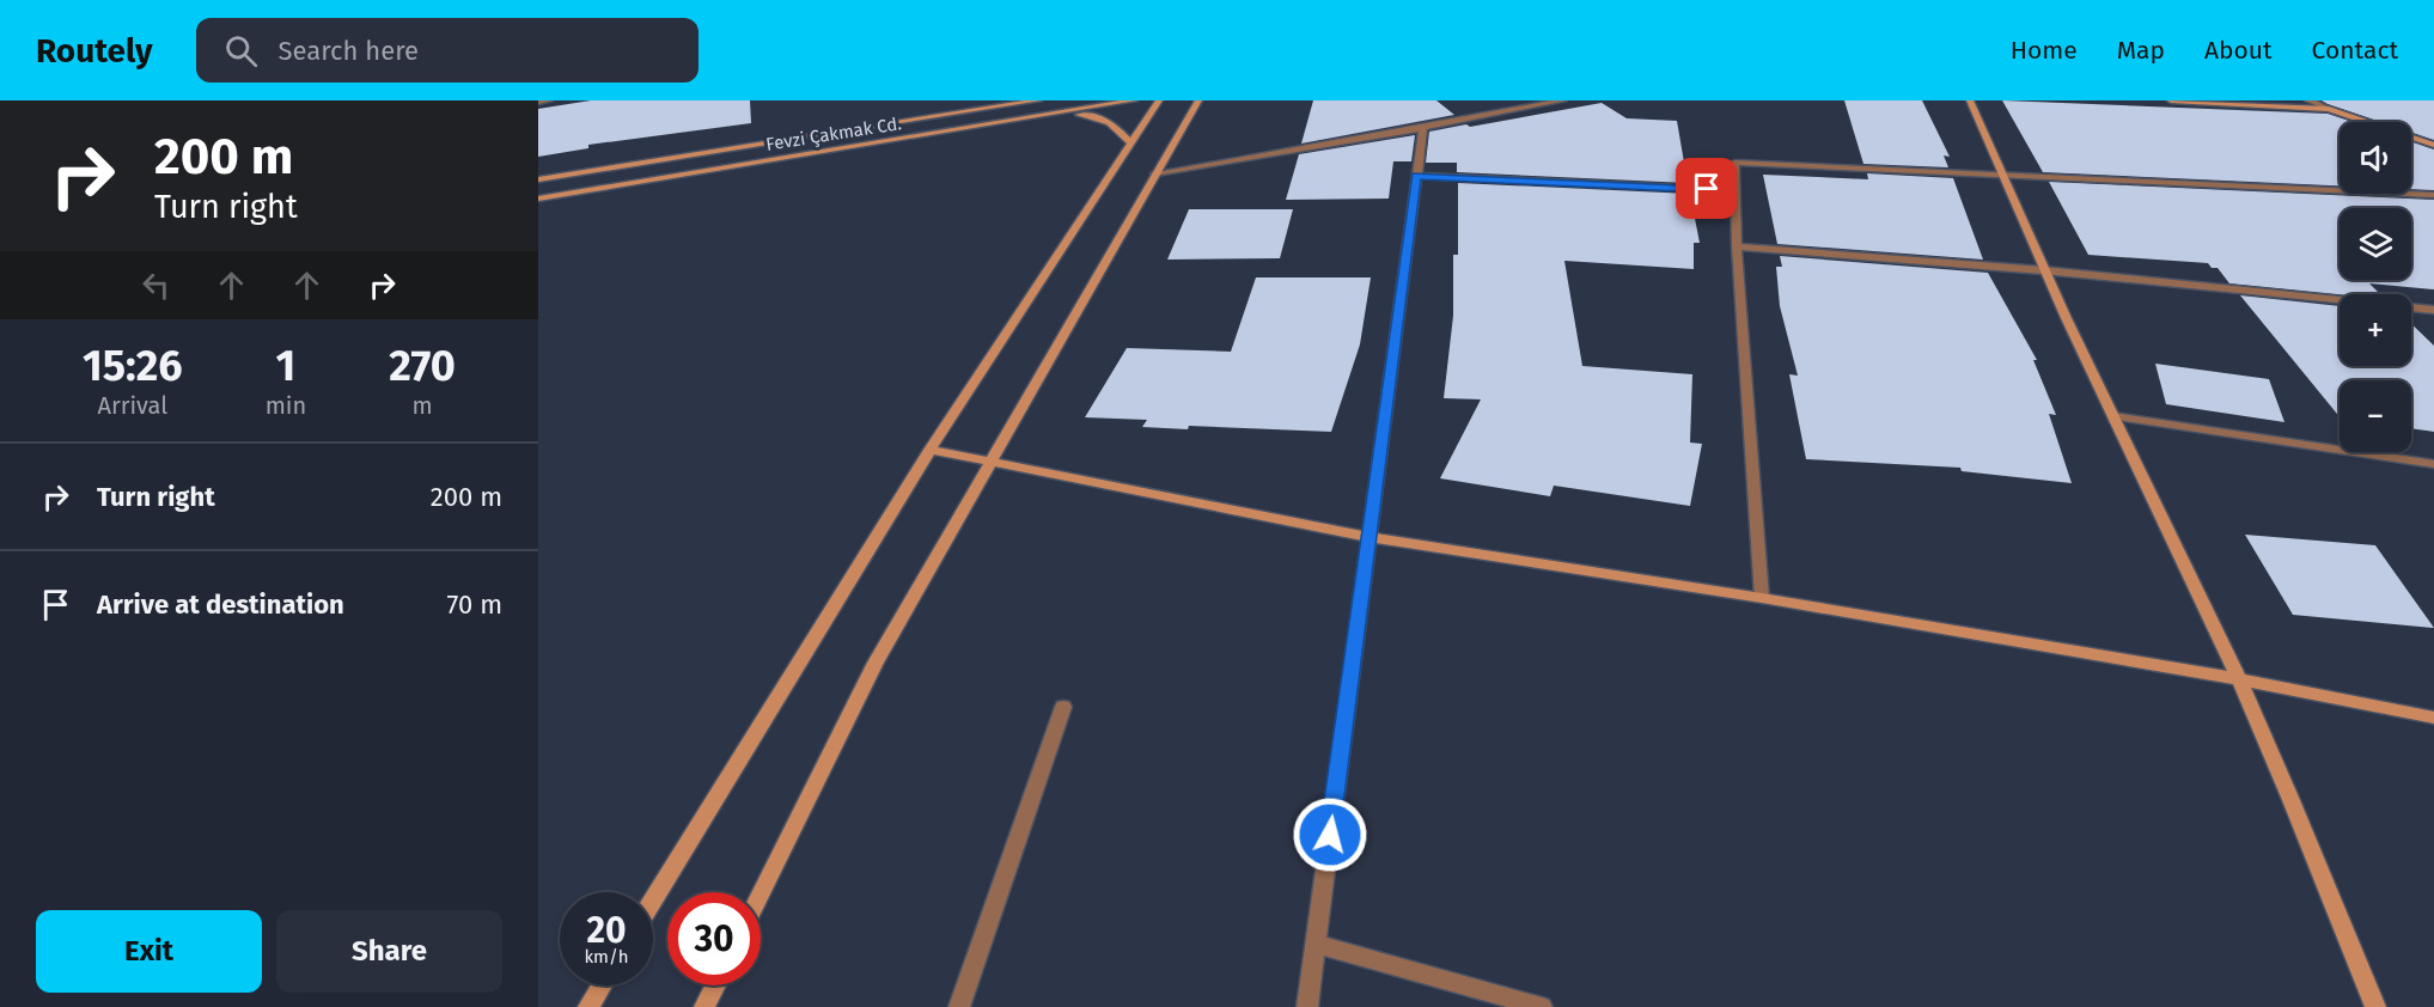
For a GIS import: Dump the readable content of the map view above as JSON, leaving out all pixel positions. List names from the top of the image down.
{
  "streets": {
    "street": ["Fevzi Çakmak Cd."]
  },
  "page": {
    "header": "Routely",
    "search": "Search here",
    "nav": [
      "Home",
      "Map",
      "About",
      "Contact"
    ],
    "turn": ["200 m", "Turn right"],
    "map_buttons": ["+", "−"],
    "eta": [
      "15:26",
      "Arrival",
      "1",
      "min",
      "270",
      "m"
    ],
    "list": [
      {
        "name": "Turn right",
        "value": "200 m"
      },
      {
        "name": "Arrive at destination",
        "value": "70 m"
      }
    ],
    "speed": "20 km/h",
    "limit": "30",
    "buttons": ["Exit", "Share"]
  }
}
